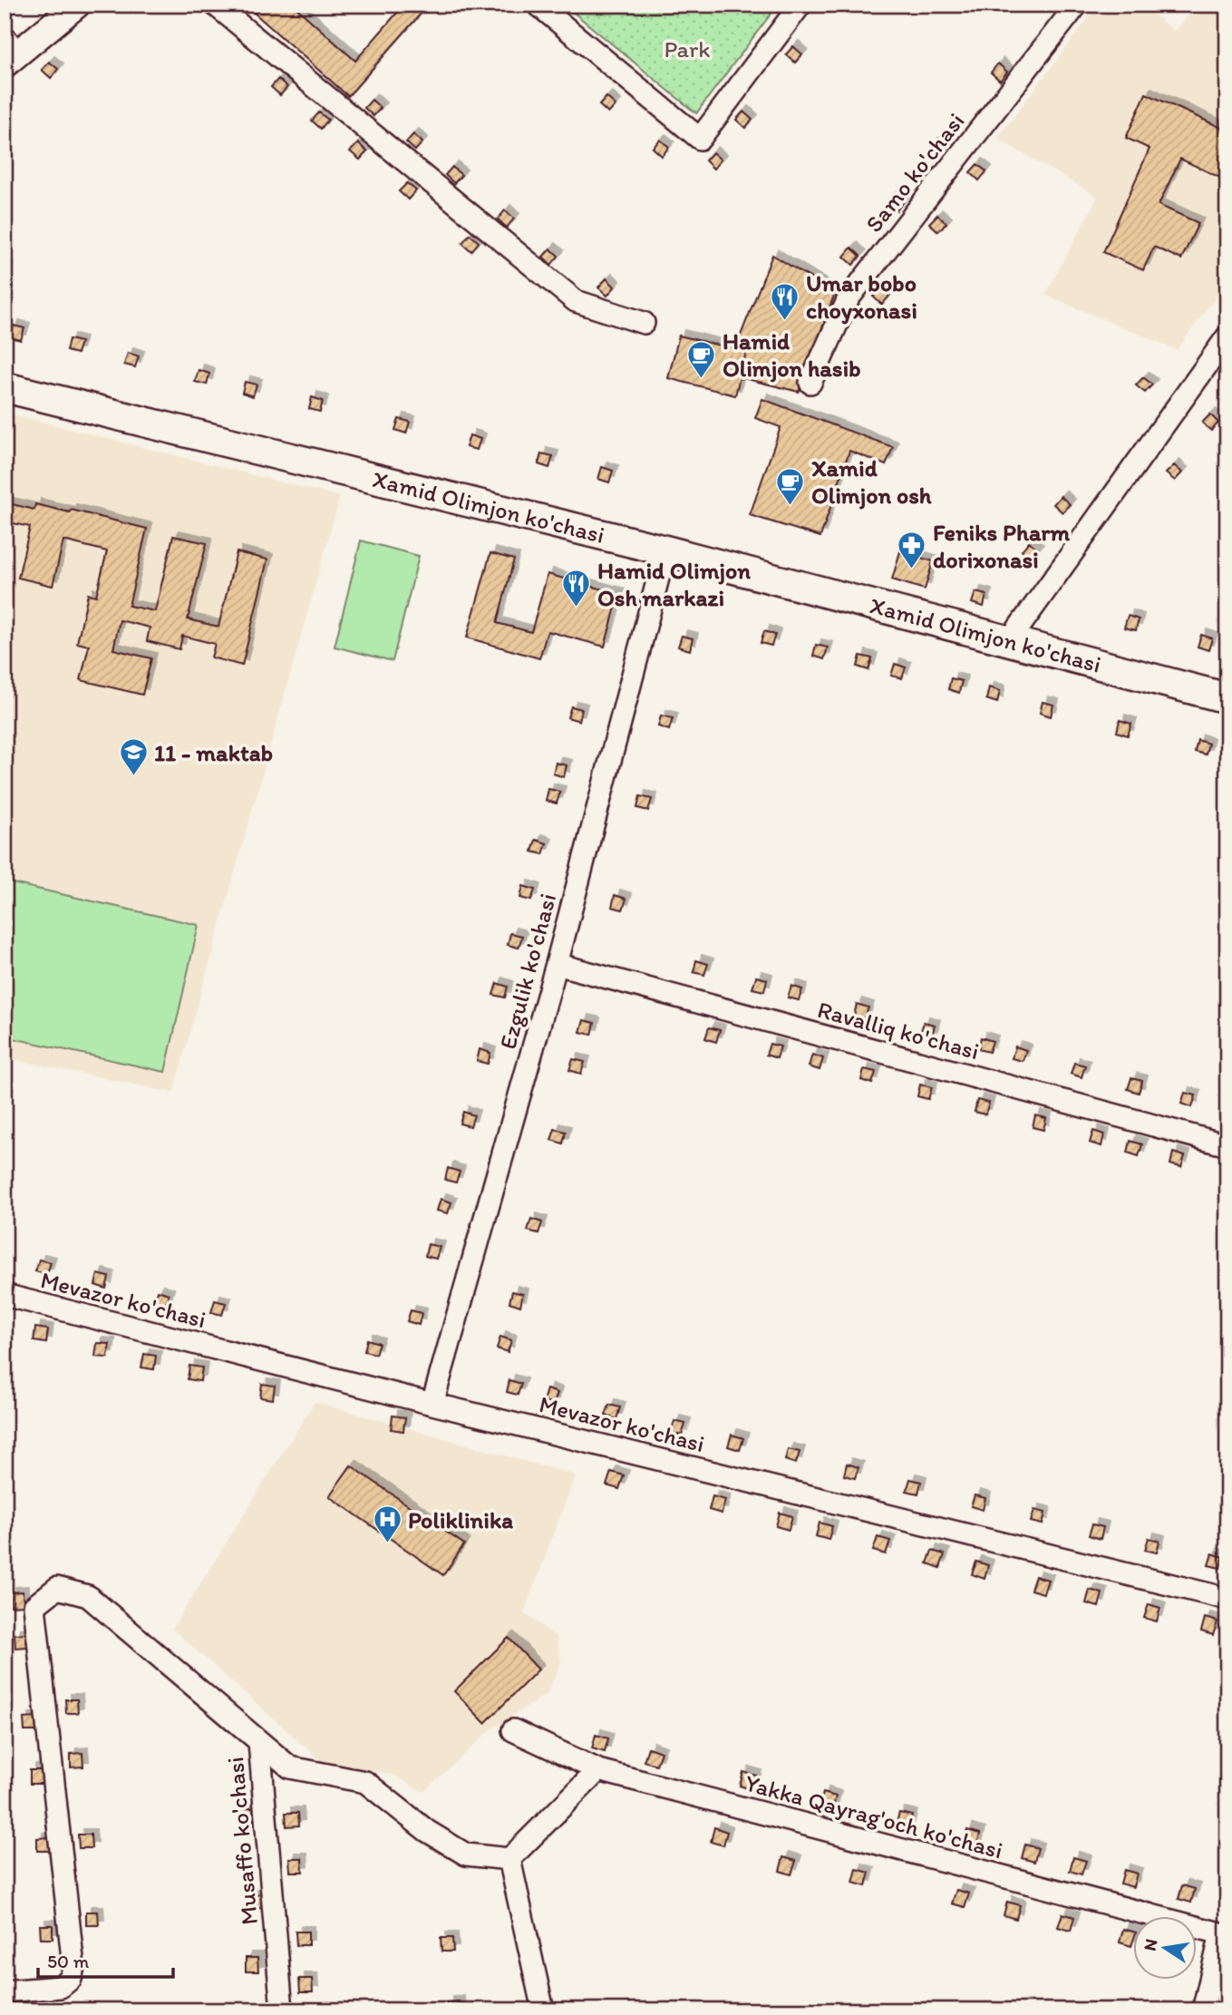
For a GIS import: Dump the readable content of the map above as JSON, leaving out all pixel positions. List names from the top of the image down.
{
  "streets": {
    "main road": ["Xamid Olimjon ko'chasi"],
    "street": [
      "Samo ko'chasi",
      "Ezgulik ko'chasi",
      "Ravalliq ko'chasi",
      "Mevazor ko'chasi",
      "Yakka Qayrag'och ko'chasi",
      "Musaffo ko'chasi"
    ]
  },
  "crossings": [
    ["Xamid Olimjon ko'chasi", "Ezgulik ko'chasi"],
    ["Ezgulik ko'chasi", "Ravalliq ko'chasi"],
    ["Ezgulik ko'chasi", "Mevazor ko'chasi"]
  ],
  "parks": ["Park"],
  "places": {
    "restaurant": ["Umar bobo choyxonasi", "Hamid Olimjon Osh markazi"],
    "cafe": ["Hamid Olimjon hasib", "Xamid Olimjon osh"],
    "pharmacy": ["Feniks Pharm dorixonasi"],
    "school or university": ["11 - maktab"],
    "hospital": ["Poliklinika"]
  },
  "scale_bar": "50 m",
  "north": "left"
}
